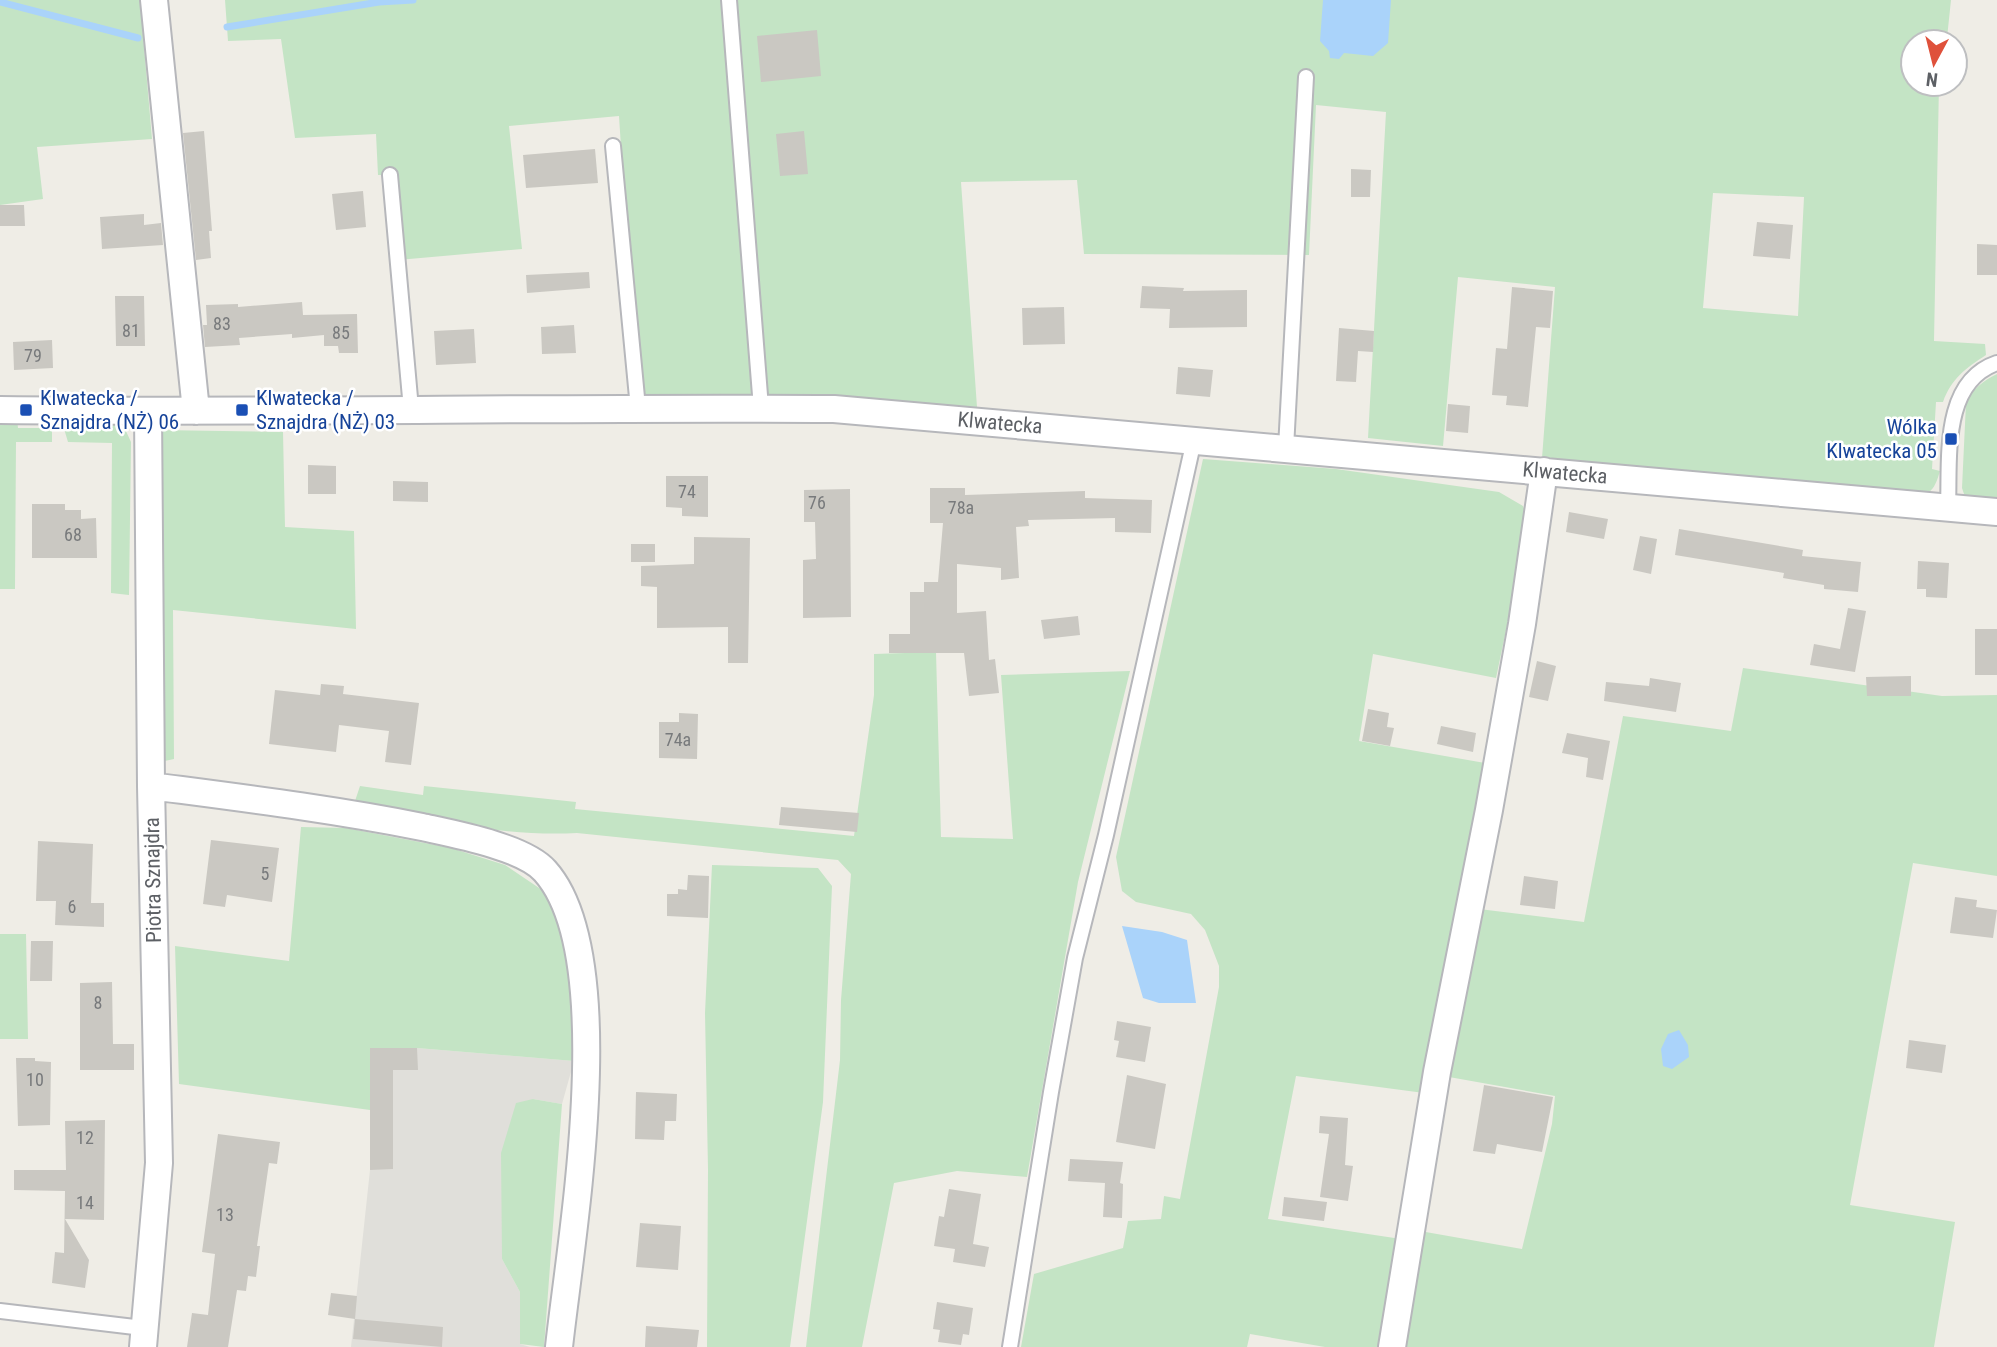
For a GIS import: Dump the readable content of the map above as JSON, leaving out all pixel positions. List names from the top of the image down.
{
  "streets": {
    "street": ["Klwatecka", "Piotra Sznajdra"]
  },
  "crossings": [
    ["Klwatecka", "Piotra Sznajdra"]
  ],
  "places": {
    "transit": ["Klwatecka / Sznajdra (NŻ) 06", "Klwatecka / Sznajdra (NŻ) 03", "Wólka Klwatecka 05"]
  },
  "house_numbers": [
    "83",
    "81",
    "85",
    "79",
    "74",
    "76",
    "78a",
    "68",
    "74a",
    "5",
    "6",
    "8",
    "10",
    "12",
    "14",
    "13"
  ],
  "north": "bottom"
}
